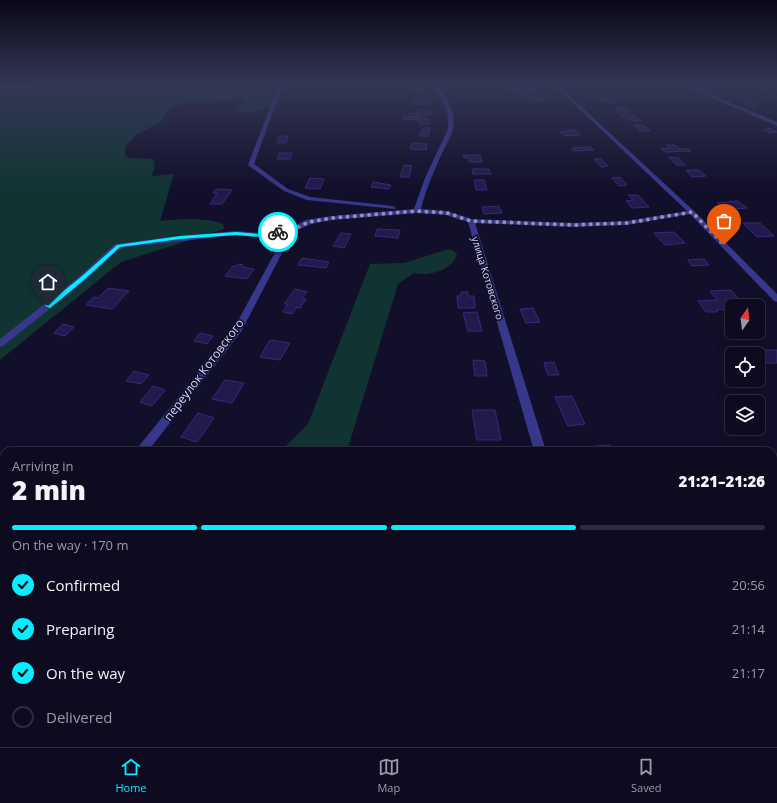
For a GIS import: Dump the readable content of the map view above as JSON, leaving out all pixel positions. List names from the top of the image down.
{
  "streets": {
    "street": ["улица Котовского", "переулок Котовского"]
  },
  "north": "top",
  "page": {
    "heading": ["2 min", "Arriving in", "21:21–21:26"],
    "bar": "On the way · 170 m",
    "list": [
      ["Confirmed", "20:56"],
      ["Preparing", "21:14"],
      ["On the way", "21:17"],
      "Delivered"
    ],
    "tabs": ["Home", "Map", "Saved"]
  }
}
